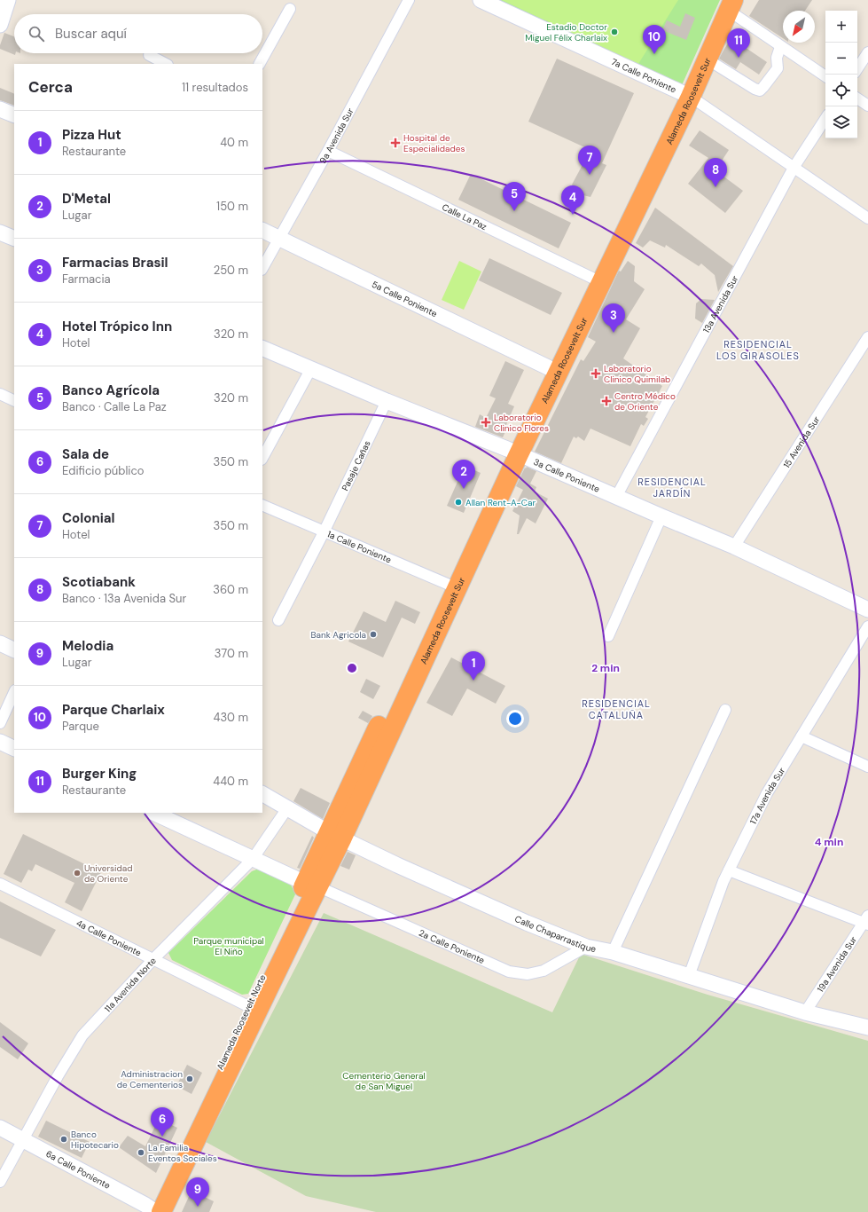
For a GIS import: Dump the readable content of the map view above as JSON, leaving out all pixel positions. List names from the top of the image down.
{
  "streets": {
    "highway": ["Alameda Roosevelt Sur", "Alameda Roosevelt Norte"],
    "street": [
      "7a Calle Poniente",
      "9a Avenida Sur",
      "Calle La Paz",
      "5a Calle Poniente",
      "13a Avenida Sur",
      "15 Avenida Sur",
      "Pasaje Cañas",
      "3a Calle Poniente",
      "1a Calle Poniente",
      "17a Avenida Sur",
      "Calle Chaparrastique",
      "4a Calle Poniente",
      "2a Calle Poniente",
      "19a Avenida Sur",
      "11a Avenida Norte",
      "6a Calle Poniente"
    ]
  },
  "crossings": [
    ["7a Calle Poniente", "Alameda Roosevelt Sur"],
    ["7a Calle Poniente", "13a Avenida Sur"],
    ["Alameda Roosevelt Sur", "Calle La Paz"],
    ["Alameda Roosevelt Sur", "5a Calle Poniente"],
    ["Alameda Roosevelt Sur", "3a Calle Poniente"],
    ["Alameda Roosevelt Sur", "1a Calle Poniente"],
    ["Alameda Roosevelt Sur", "Calle Chaparrastique"],
    ["Alameda Roosevelt Sur", "Alameda Roosevelt Norte"],
    ["9a Avenida Sur", "Calle La Paz"],
    ["9a Avenida Sur", "5a Calle Poniente"],
    ["13a Avenida Sur", "3a Calle Poniente"],
    ["15 Avenida Sur", "3a Calle Poniente"],
    ["Pasaje Cañas", "3a Calle Poniente"],
    ["Pasaje Cañas", "1a Calle Poniente"],
    ["17a Avenida Sur", "Calle Chaparrastique"],
    ["Calle Chaparrastique", "2a Calle Poniente"],
    ["Calle Chaparrastique", "19a Avenida Sur"],
    ["Calle Chaparrastique", "11a Avenida Norte"],
    ["Calle Chaparrastique", "Alameda Roosevelt Norte"],
    ["4a Calle Poniente", "11a Avenida Norte"],
    ["4a Calle Poniente", "Alameda Roosevelt Norte"],
    ["2a Calle Poniente", "11a Avenida Norte"],
    ["2a Calle Poniente", "Alameda Roosevelt Norte"],
    ["11a Avenida Norte", "6a Calle Poniente"],
    ["Alameda Roosevelt Norte", "6a Calle Poniente"]
  ],
  "districts": ["RESIDENCIAL LOS GIRASOLES", "RESIDENCIAL JARDÍN", "RESIDENCIAL CATALUÑA"],
  "parks": ["Parque municipal El Niño", "Cementerio General de San Miguel"],
  "places": {
    "other": [
      "Estadio Doctor Miguel Félix Charlaix",
      "Allan Rent-A-Car",
      "Bank Agricola",
      "Universidad de Oriente",
      "Administracion de Cementerios",
      "Banco Hipotecario",
      "La Familia Eventos Sociales"
    ],
    "health": [
      "Hospital de Especialidades",
      "Laboratorio Clinico Quimilab",
      "Centro Médico de Oriente",
      "Laboratorio Clinico Flores"
    ]
  },
  "north": "bottom left",
  "page": {
    "map_buttons": ["+", "−"],
    "search": "Buscar aquí",
    "pins": [
      "10",
      "11",
      "7",
      "8",
      "5",
      "4",
      "3",
      "2",
      "1",
      "6",
      "9"
    ],
    "heading": ["Cerca", "11 resultados"],
    "list": [
      {
        "mark": "1",
        "name": "Pizza Hut",
        "note": "Restaurante",
        "value": "40 m"
      },
      {
        "mark": "2",
        "name": "D'Metal",
        "note": "Lugar",
        "value": "150 m"
      },
      {
        "mark": "3",
        "name": "Farmacias Brasil",
        "note": "Farmacia",
        "value": "250 m"
      },
      {
        "mark": "4",
        "name": "Hotel Trópico Inn",
        "note": "Hotel",
        "value": "320 m"
      },
      {
        "mark": "5",
        "name": "Banco Agrícola",
        "note": "Banco · Calle La Paz",
        "value": "320 m"
      },
      {
        "mark": "6",
        "name": "Sala de",
        "note": "Edificio público",
        "value": "350 m"
      },
      {
        "mark": "7",
        "name": "Colonial",
        "note": "Hotel",
        "value": "350 m"
      },
      {
        "mark": "8",
        "name": "Scotiabank",
        "note": "Banco · 13a Avenida Sur",
        "value": "360 m"
      },
      {
        "mark": "9",
        "name": "Melodia",
        "note": "Lugar",
        "value": "370 m"
      },
      {
        "mark": "10",
        "name": "Parque Charlaix",
        "note": "Parque",
        "value": "430 m"
      },
      {
        "mark": "11",
        "name": "Burger King",
        "note": "Restaurante",
        "value": "440 m"
      }
    ]
  },
  "rings": ["2 min", "4 min"]
}
